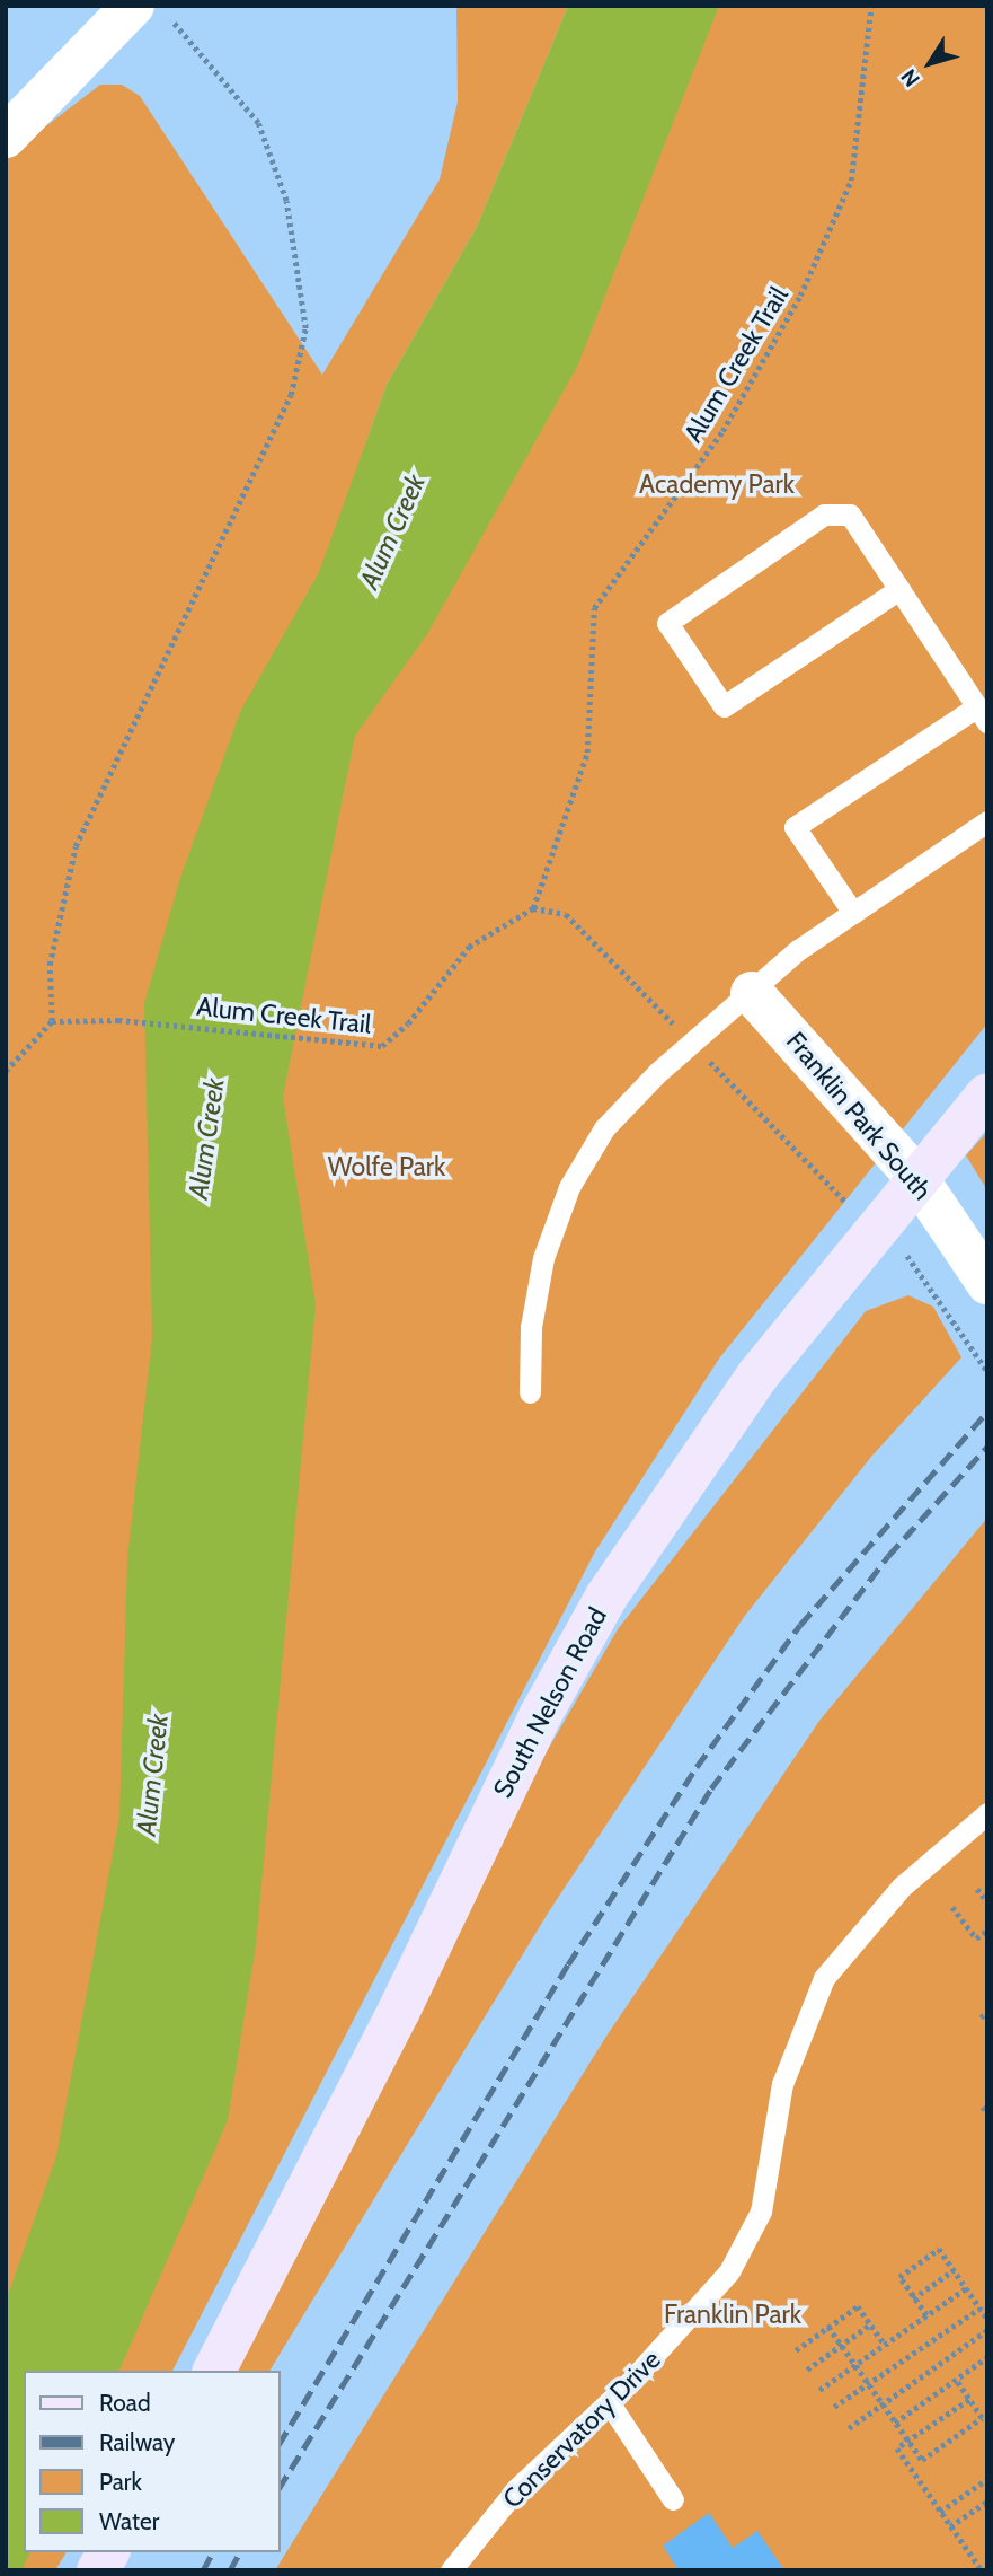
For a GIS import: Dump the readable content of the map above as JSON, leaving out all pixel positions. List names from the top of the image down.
{
  "streets": {
    "main road": ["South Nelson Road"],
    "street": ["Franklin Park South"],
    "lane": ["Conservatory Drive"],
    "path": ["Alum Creek Trail"]
  },
  "crossings": [
    ["Franklin Park South", "South Nelson Road"]
  ],
  "water": ["Alum Creek"],
  "parks": ["Academy Park", "Wolfe Park", "Franklin Park"],
  "legend": [
    "Road",
    "Railway",
    "Park",
    "Water"
  ],
  "north": "bottom left"
}
